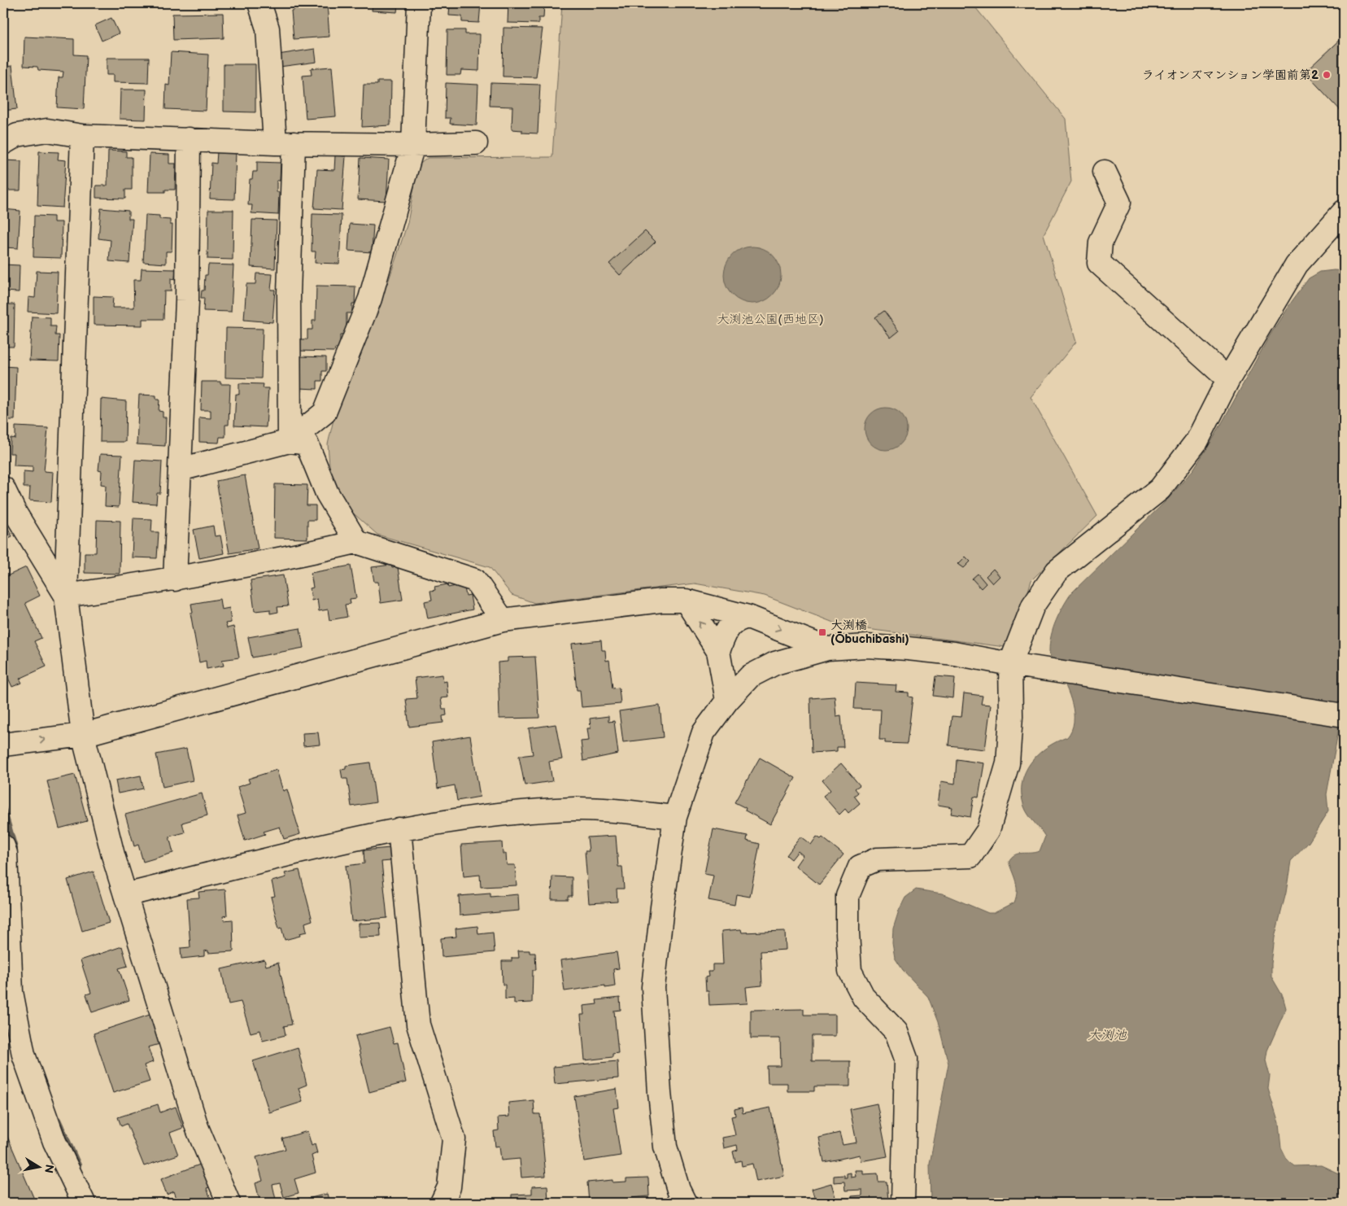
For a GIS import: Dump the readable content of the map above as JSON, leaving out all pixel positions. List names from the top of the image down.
{
  "water": ["大渕池"],
  "parks": ["大渕池公園(西地区)"],
  "places": {
    "other": ["ライオンズマンション学園前第2"],
    "transit": ["大渕橋 (Ōbuchibashi)"]
  },
  "north": "right"
}
